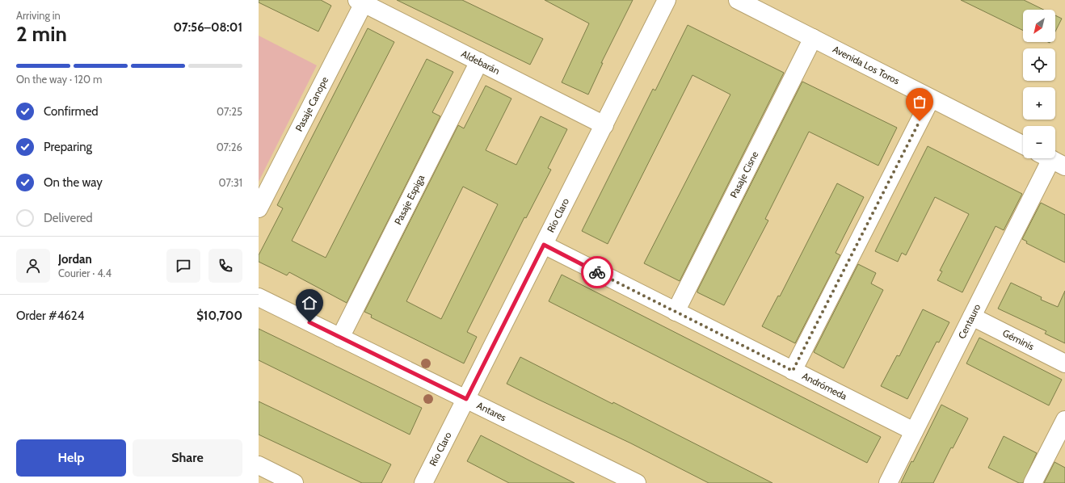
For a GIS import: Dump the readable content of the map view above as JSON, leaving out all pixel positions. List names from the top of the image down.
{
  "streets": {
    "street": [
      "Aldebarán",
      "Avenida Los Toros",
      "Pasaje Canope",
      "Pasaje Cisne",
      "Pasaje Espiga",
      "Río Claro",
      "Centauro",
      "Géminis",
      "Andrómeda",
      "Antares"
    ]
  },
  "crossings": [
    ["Aldebarán", "Pasaje Canope"],
    ["Aldebarán", "Pasaje Espiga"],
    ["Aldebarán", "Río Claro"],
    ["Avenida Los Toros", "Pasaje Cisne"],
    ["Pasaje Cisne", "Andrómeda"],
    ["Pasaje Espiga", "Antares"],
    ["Río Claro", "Andrómeda"],
    ["Río Claro", "Antares"],
    ["Centauro", "Géminis"],
    ["Centauro", "Andrómeda"]
  ],
  "north": "bottom left",
  "page": {
    "heading": ["2 min", "Arriving in", "07:56–08:01"],
    "panel": [
      "Jordan",
      "Courier · 4.4",
      "Order #4624",
      "$10,700"
    ],
    "map_buttons": ["+", "−"],
    "bar": "On the way · 120 m",
    "list": [
      ["Confirmed", "07:25"],
      ["Preparing", "07:26"],
      ["On the way", "07:31"],
      "Delivered"
    ],
    "buttons": ["Help", "Share"]
  }
}
